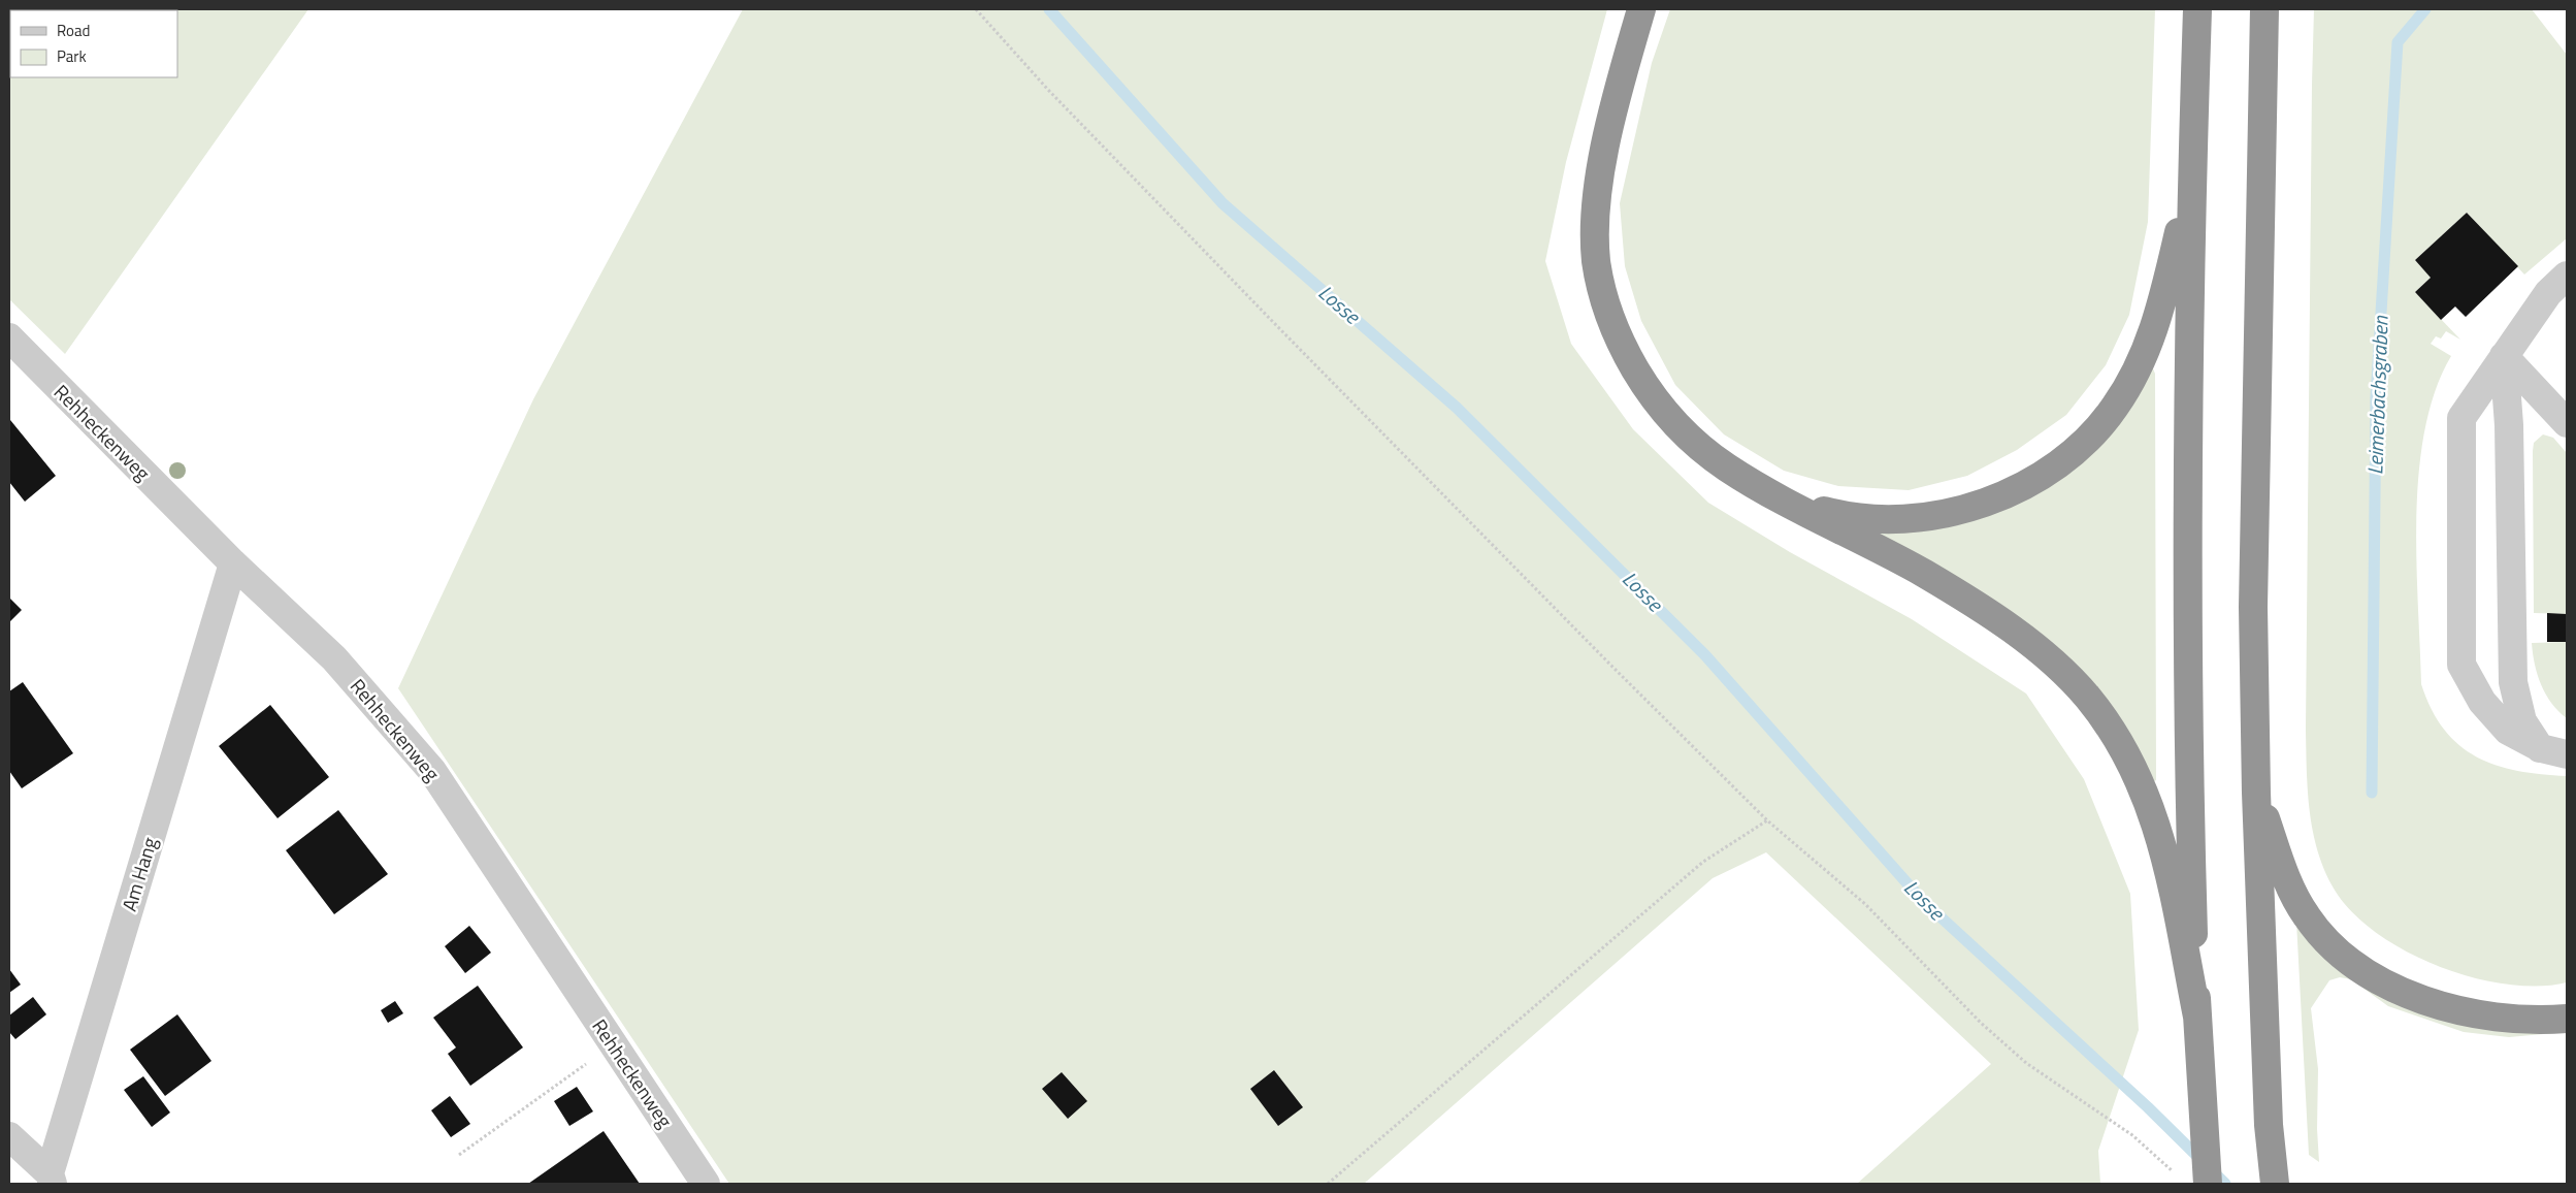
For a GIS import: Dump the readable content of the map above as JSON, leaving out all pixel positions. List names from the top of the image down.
{
  "streets": {
    "street": ["Rehheckenweg", "Am Hang"]
  },
  "crossings": [
    ["Rehheckenweg", "Am Hang"]
  ],
  "water": ["Losse", "Leimerbachsgraben"],
  "legend": ["Road", "Park"]
}
